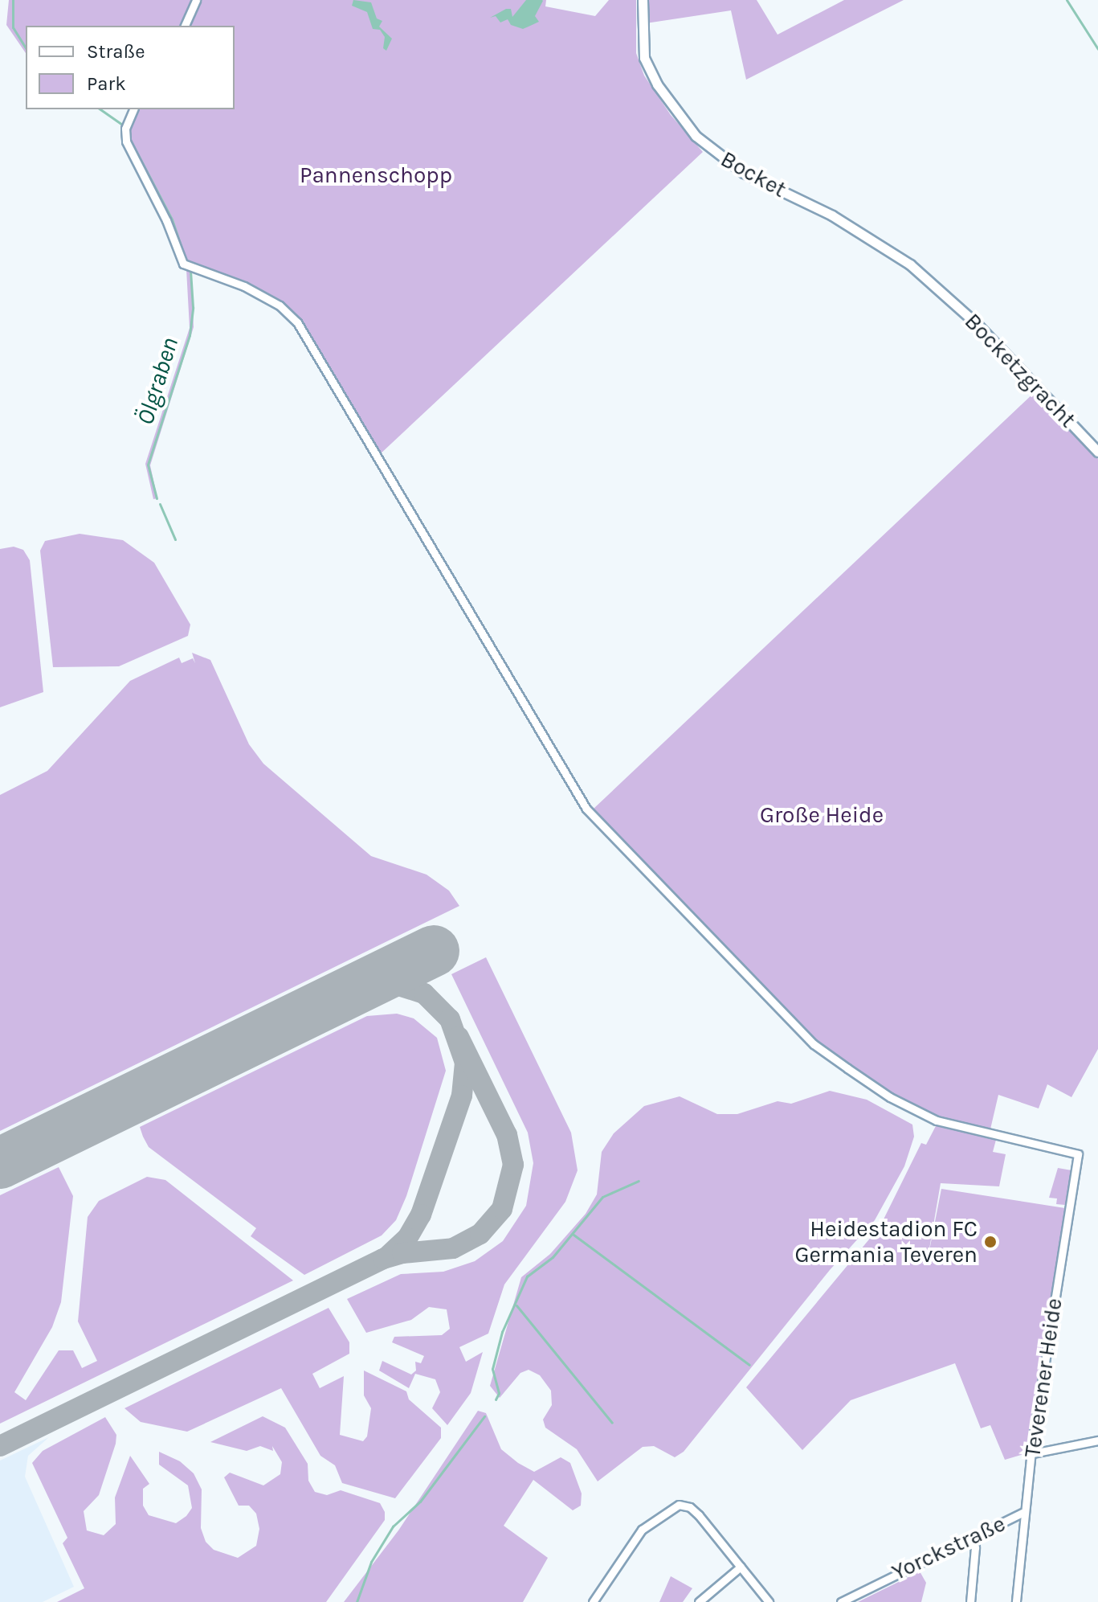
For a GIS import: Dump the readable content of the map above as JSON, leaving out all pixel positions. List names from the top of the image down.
{
  "streets": {
    "street": [
      "Bocket",
      "Bocketzgracht",
      "Teverener Heide",
      "Yorckstraße"
    ]
  },
  "crossings": [
    ["Bocket", "Bocketzgracht"]
  ],
  "water": ["Ölgraben"],
  "parks": ["Pannenschopp", "Große Heide"],
  "places": ["Heidestadion FC Germania Teveren"],
  "legend": ["Straße", "Park"]
}
